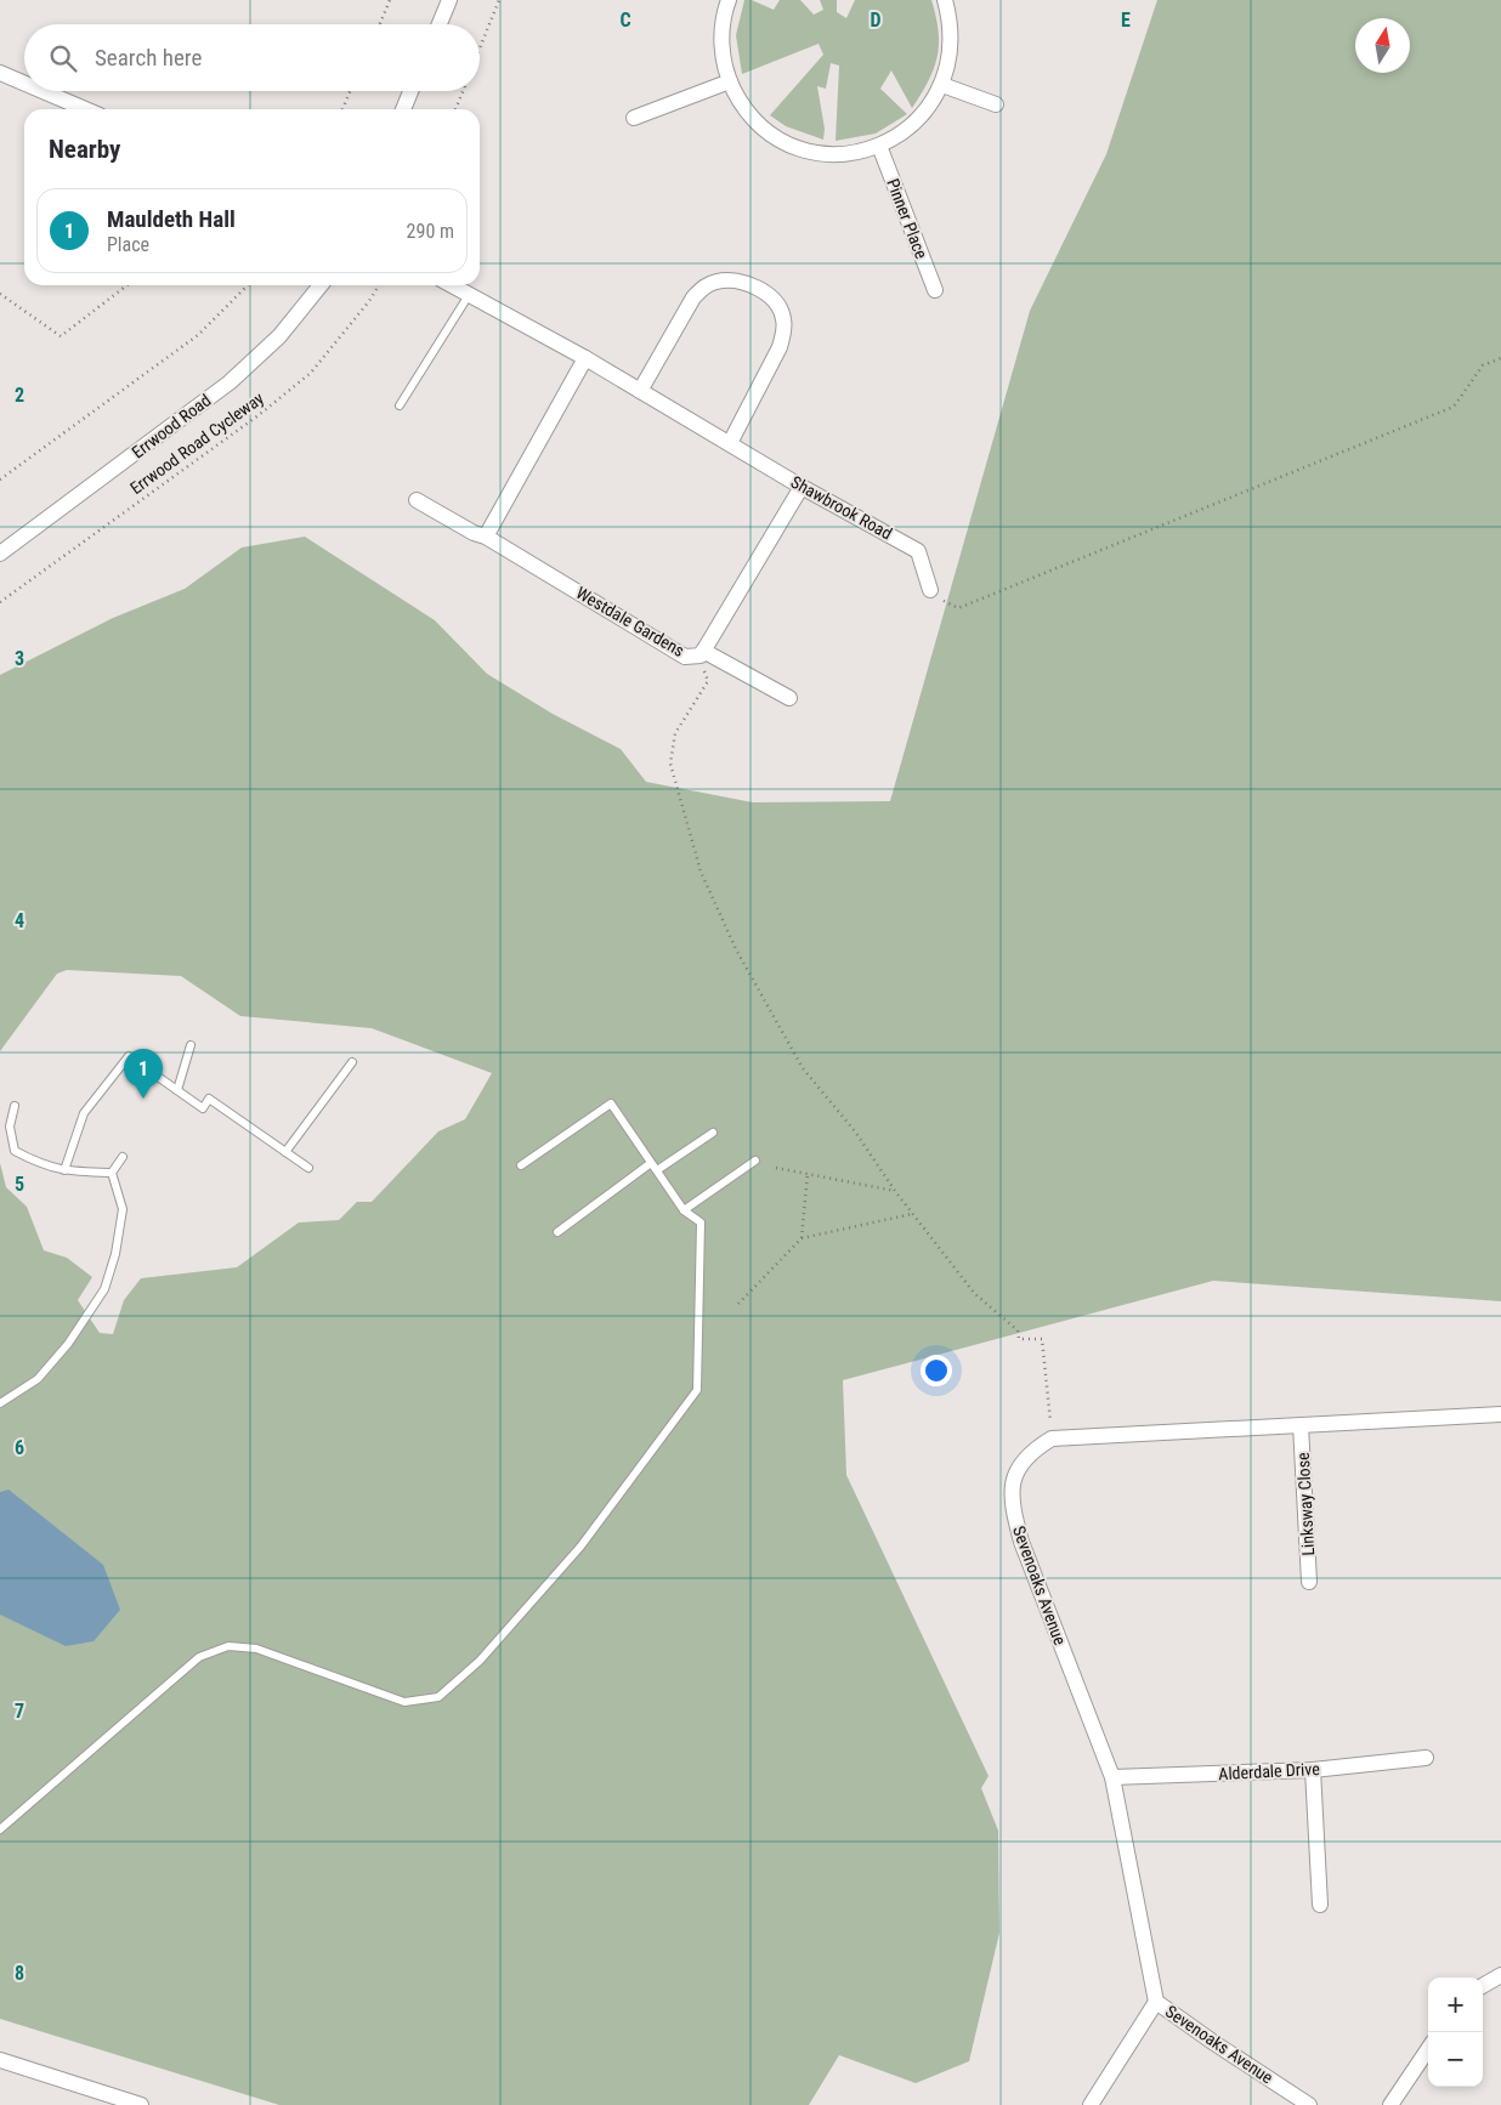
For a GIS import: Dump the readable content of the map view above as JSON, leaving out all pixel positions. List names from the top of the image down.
{
  "streets": {
    "street": [
      "Pinner Place",
      "Errwood Road",
      "Shawbrook Road",
      "Westdale Gardens",
      "Linksway Close",
      "Sevenoaks Avenue",
      "Alderdale Drive"
    ],
    "path": ["Errwood Road Cycleway"]
  },
  "crossings": [
    ["Shawbrook Road", "Westdale Gardens"],
    ["Sevenoaks Avenue", "Alderdale Drive"]
  ],
  "north": "top",
  "page": {
    "search": "Search here",
    "heading": "Nearby",
    "list": [
      {
        "mark": "1",
        "name": "Mauldeth Hall",
        "note": "Place",
        "value": "290 m"
      }
    ],
    "pins": "1",
    "map_buttons": ["+", "−"]
  },
  "grid": {
    "columns": ["C", "D", "E"],
    "rows": [
      "2",
      "3",
      "4",
      "5",
      "6",
      "7",
      "8"
    ]
  }
}
